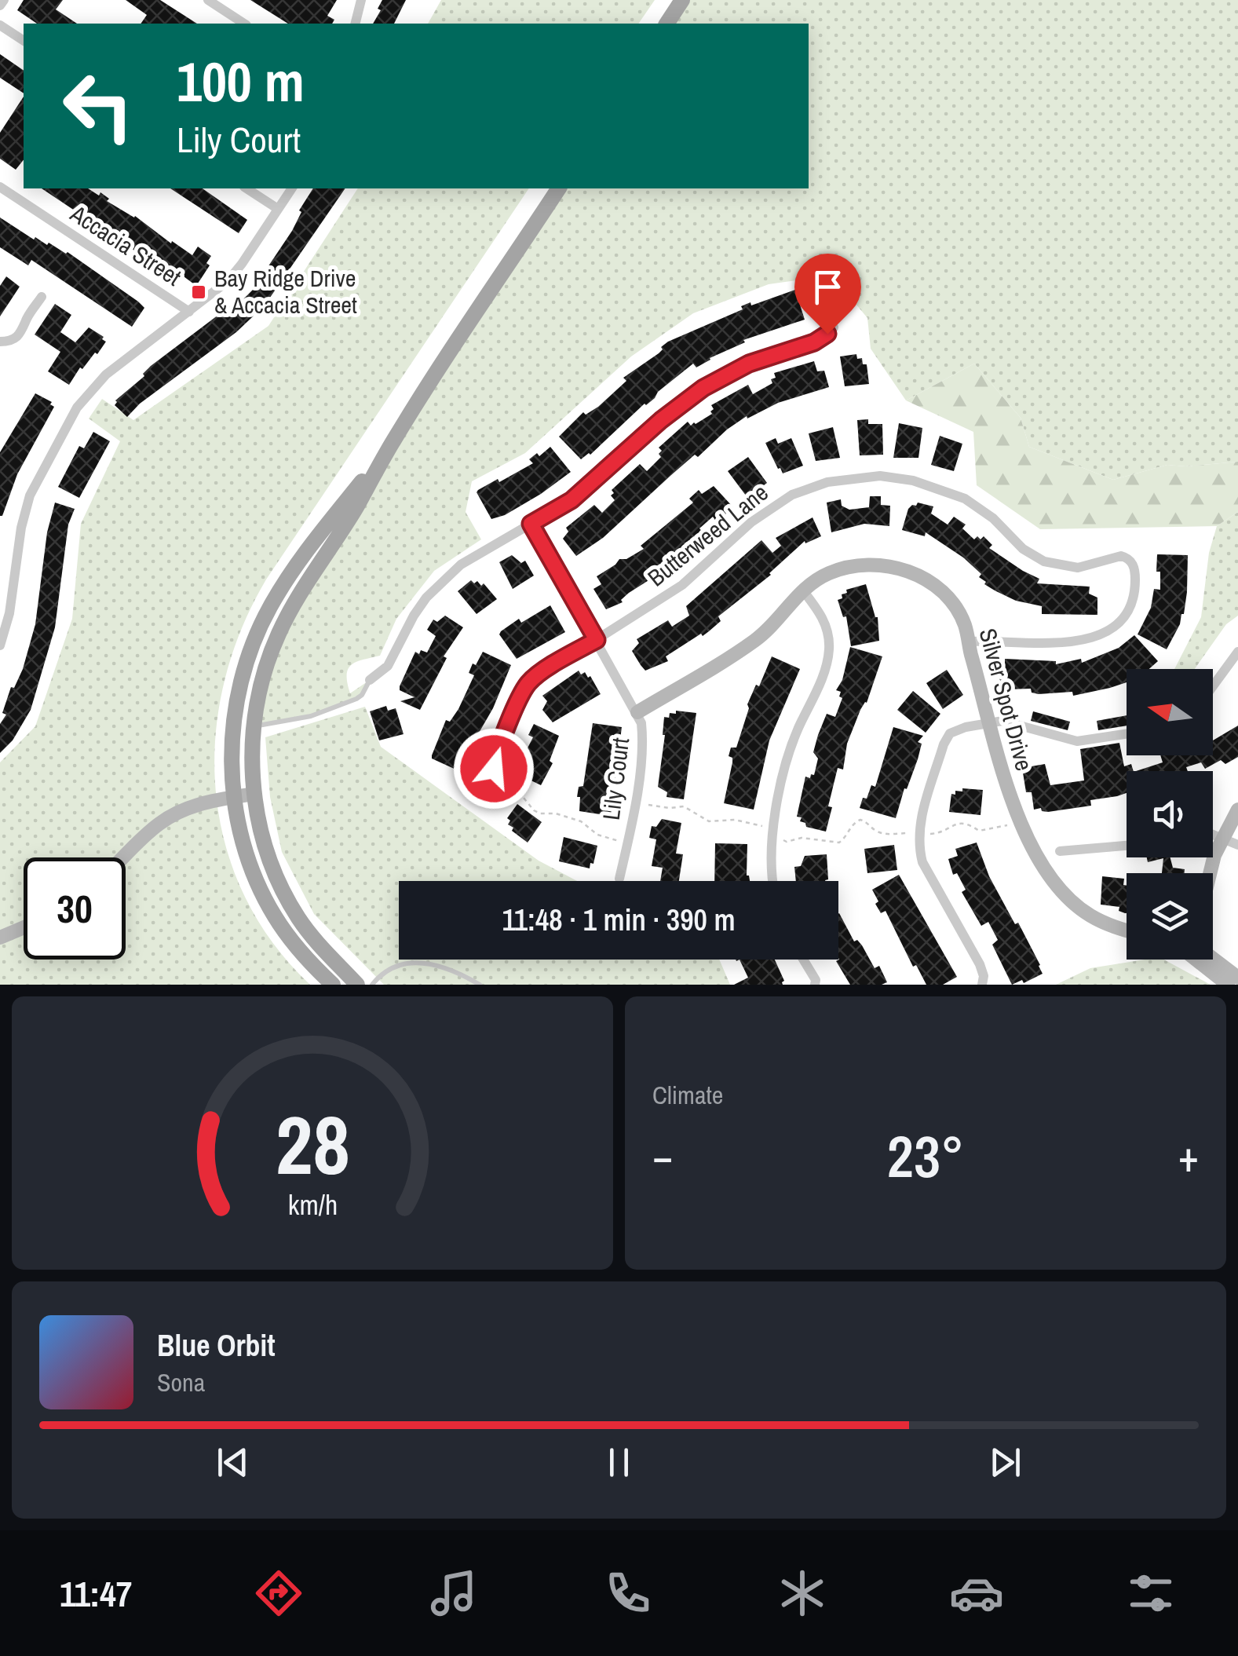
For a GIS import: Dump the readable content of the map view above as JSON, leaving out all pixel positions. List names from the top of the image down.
{
  "streets": {
    "street": [
      "Accacia Street",
      "Butterweed Lane",
      "Silver Spot Drive",
      "Lily Court"
    ]
  },
  "crossings": [
    ["Butterweed Lane", "Silver Spot Drive"],
    ["Butterweed Lane", "Lily Court"],
    ["Silver Spot Drive", "Lily Court"]
  ],
  "places": {
    "transit": ["Bay Ridge Drive & Accacia Street"]
  },
  "north": "left",
  "page": {
    "turn": ["100 m", "Lily Court"],
    "limit": "30",
    "trip": "11:48 · 1 min · 390 m",
    "tile": "Climate",
    "heat": ["−", "23°", "+"],
    "song": ["Blue Orbit", "Sona"],
    "tabs": "11:47",
    "gauge": ["28", "km/h"]
  }
}
